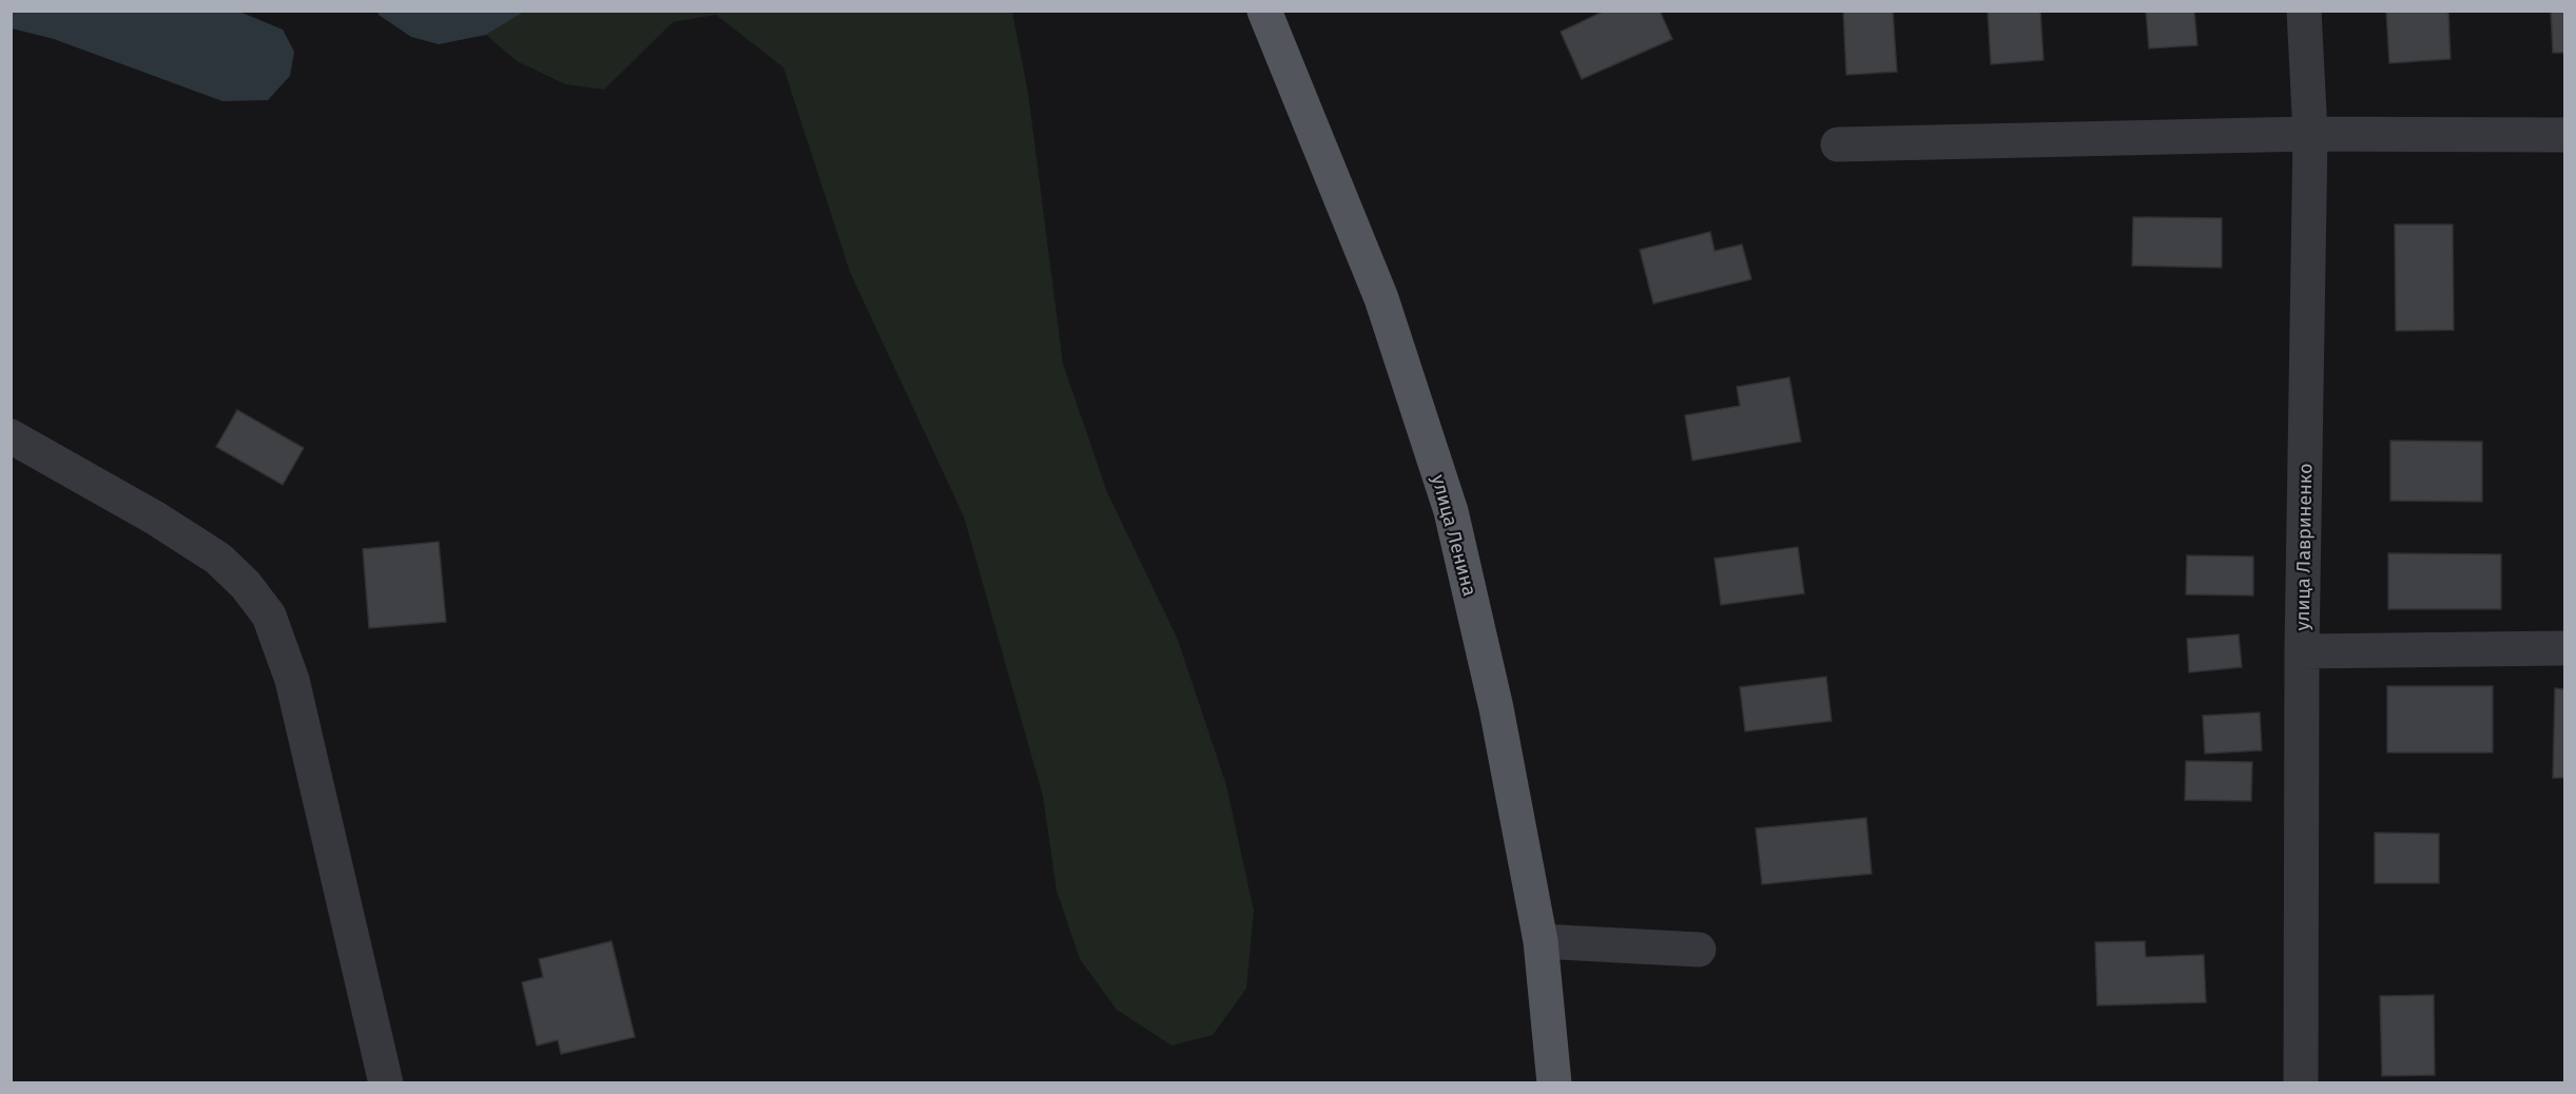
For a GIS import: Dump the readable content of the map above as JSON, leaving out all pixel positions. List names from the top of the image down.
{
  "streets": {
    "main road": ["улица Ленина"],
    "street": ["улица Лавриненко"]
  }
}
